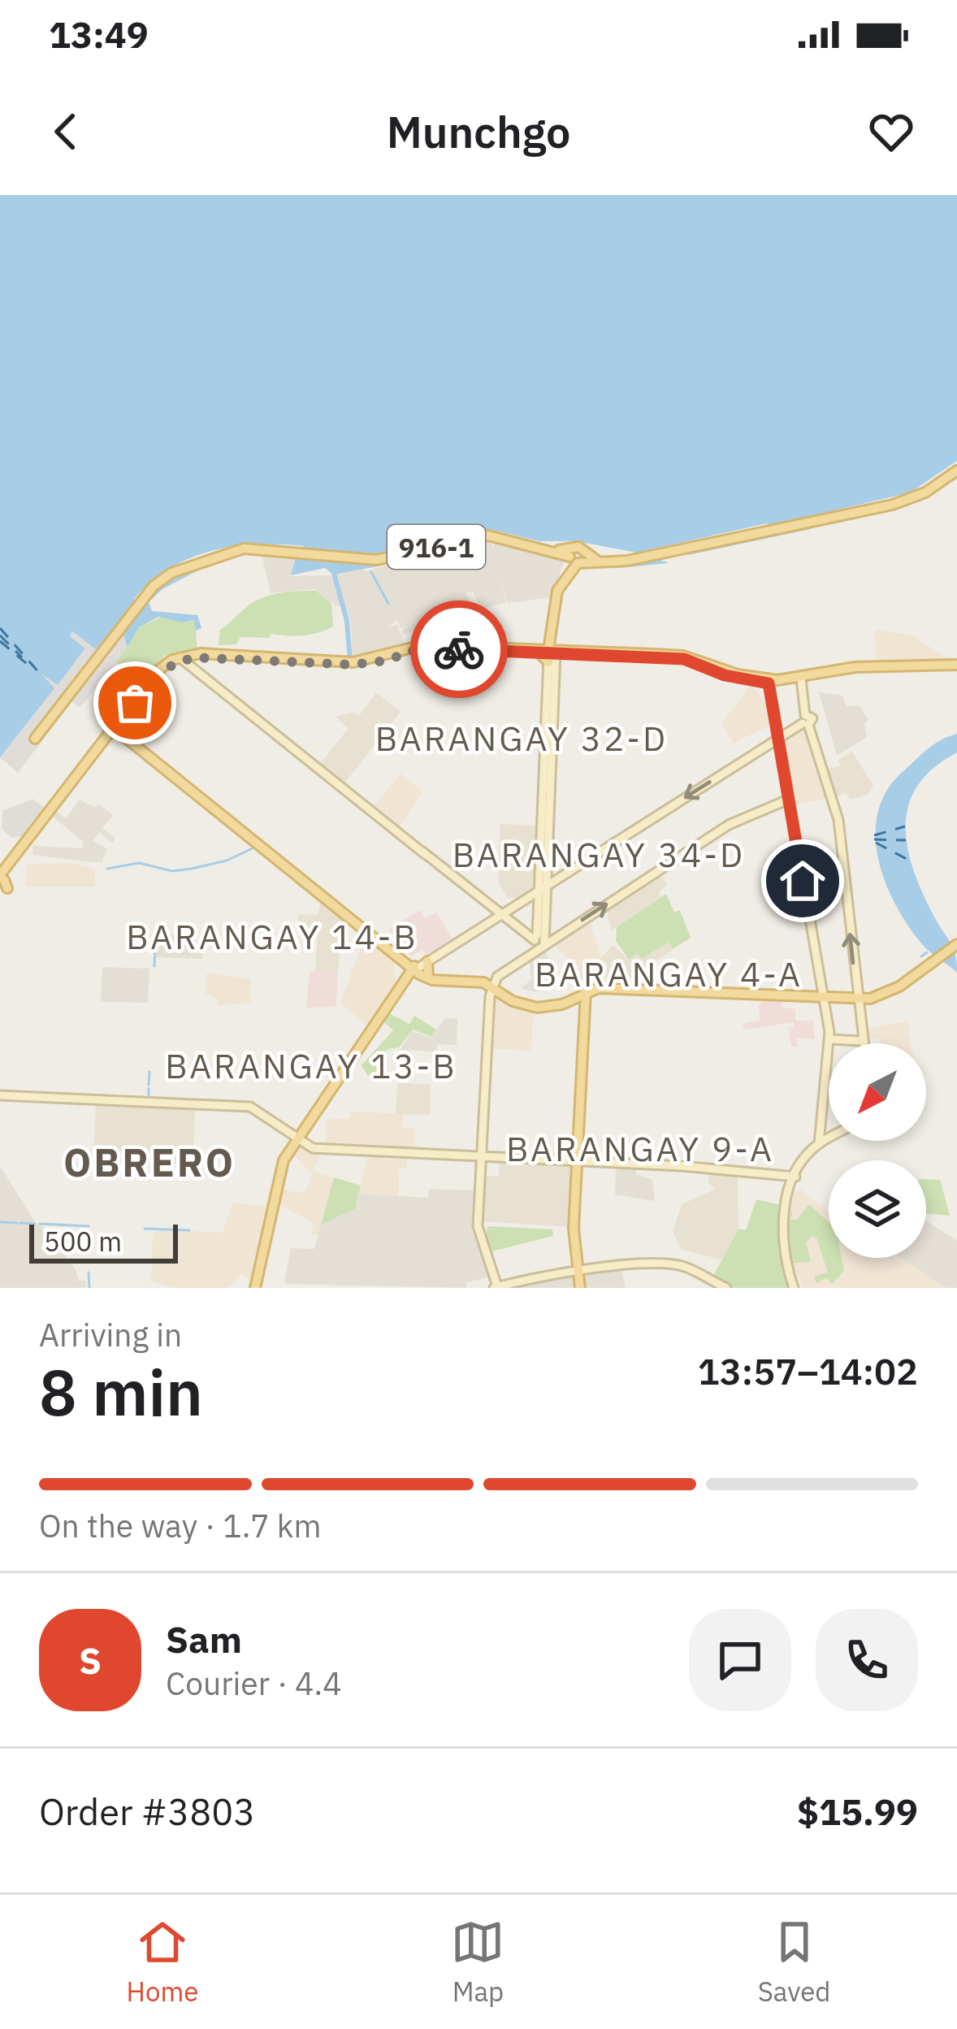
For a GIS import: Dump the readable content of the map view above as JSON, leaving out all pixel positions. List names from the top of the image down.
{
  "streets": {
    "main road": ["916-1"]
  },
  "districts": [
    "BARANGAY 32-D",
    "BARANGAY 34-D",
    "BARANGAY 14-B",
    "BARANGAY 4-A",
    "BARANGAY 13-B",
    "BARANGAY 9-A",
    "OBRERO"
  ],
  "scale_bar": "500 m",
  "north": "bottom left",
  "page": {
    "status": "13:49",
    "header": "Munchgo",
    "scale": "500 m",
    "heading": ["8 min", "Arriving in", "13:57–14:02"],
    "panel": [
      "Sam",
      "Courier · 4.4",
      "Order #3803",
      "$15.99"
    ],
    "bar": "On the way · 1.7 km",
    "round": "S",
    "tabs": ["Home", "Map", "Saved"]
  }
}
